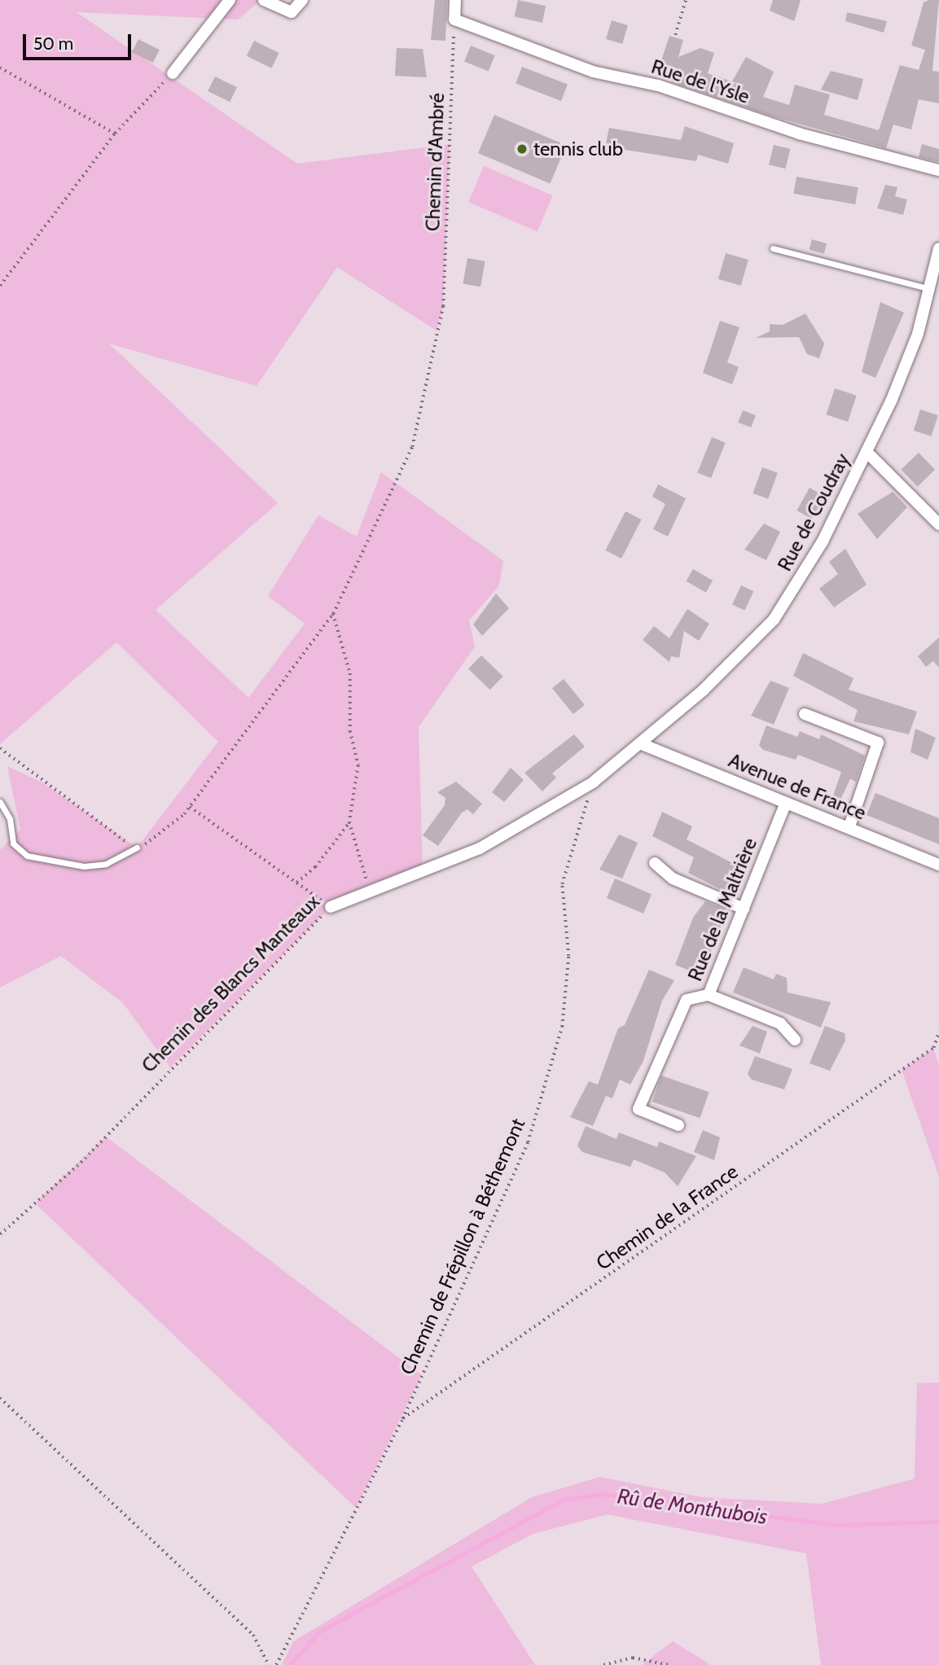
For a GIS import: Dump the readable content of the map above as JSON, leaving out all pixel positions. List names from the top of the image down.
{
  "streets": {
    "street": [
      "Rue de l'Ysle",
      "Rue de Coudray",
      "Avenue de France",
      "Rue de la Maltrière",
      "Chemin des Blancs Manteaux"
    ],
    "path": ["Chemin d'Ambré", "Chemin de la France", "Chemin de Frépillon à Béthemont"]
  },
  "crossings": [
    ["Rue de l'Ysle", "Chemin d'Ambré"],
    ["Rue de Coudray", "Avenue de France"],
    ["Rue de Coudray", "Chemin des Blancs Manteaux"],
    ["Avenue de France", "Rue de la Maltrière"],
    ["Avenue de France", "Chemin des Blancs Manteaux"],
    ["Chemin des Blancs Manteaux", "Chemin de Frépillon à Béthemont"],
    ["Chemin de la France", "Chemin de Frépillon à Béthemont"]
  ],
  "water": ["Rû de Monthubois"],
  "places": ["tennis club"],
  "scale_bar": "50 m"
}
